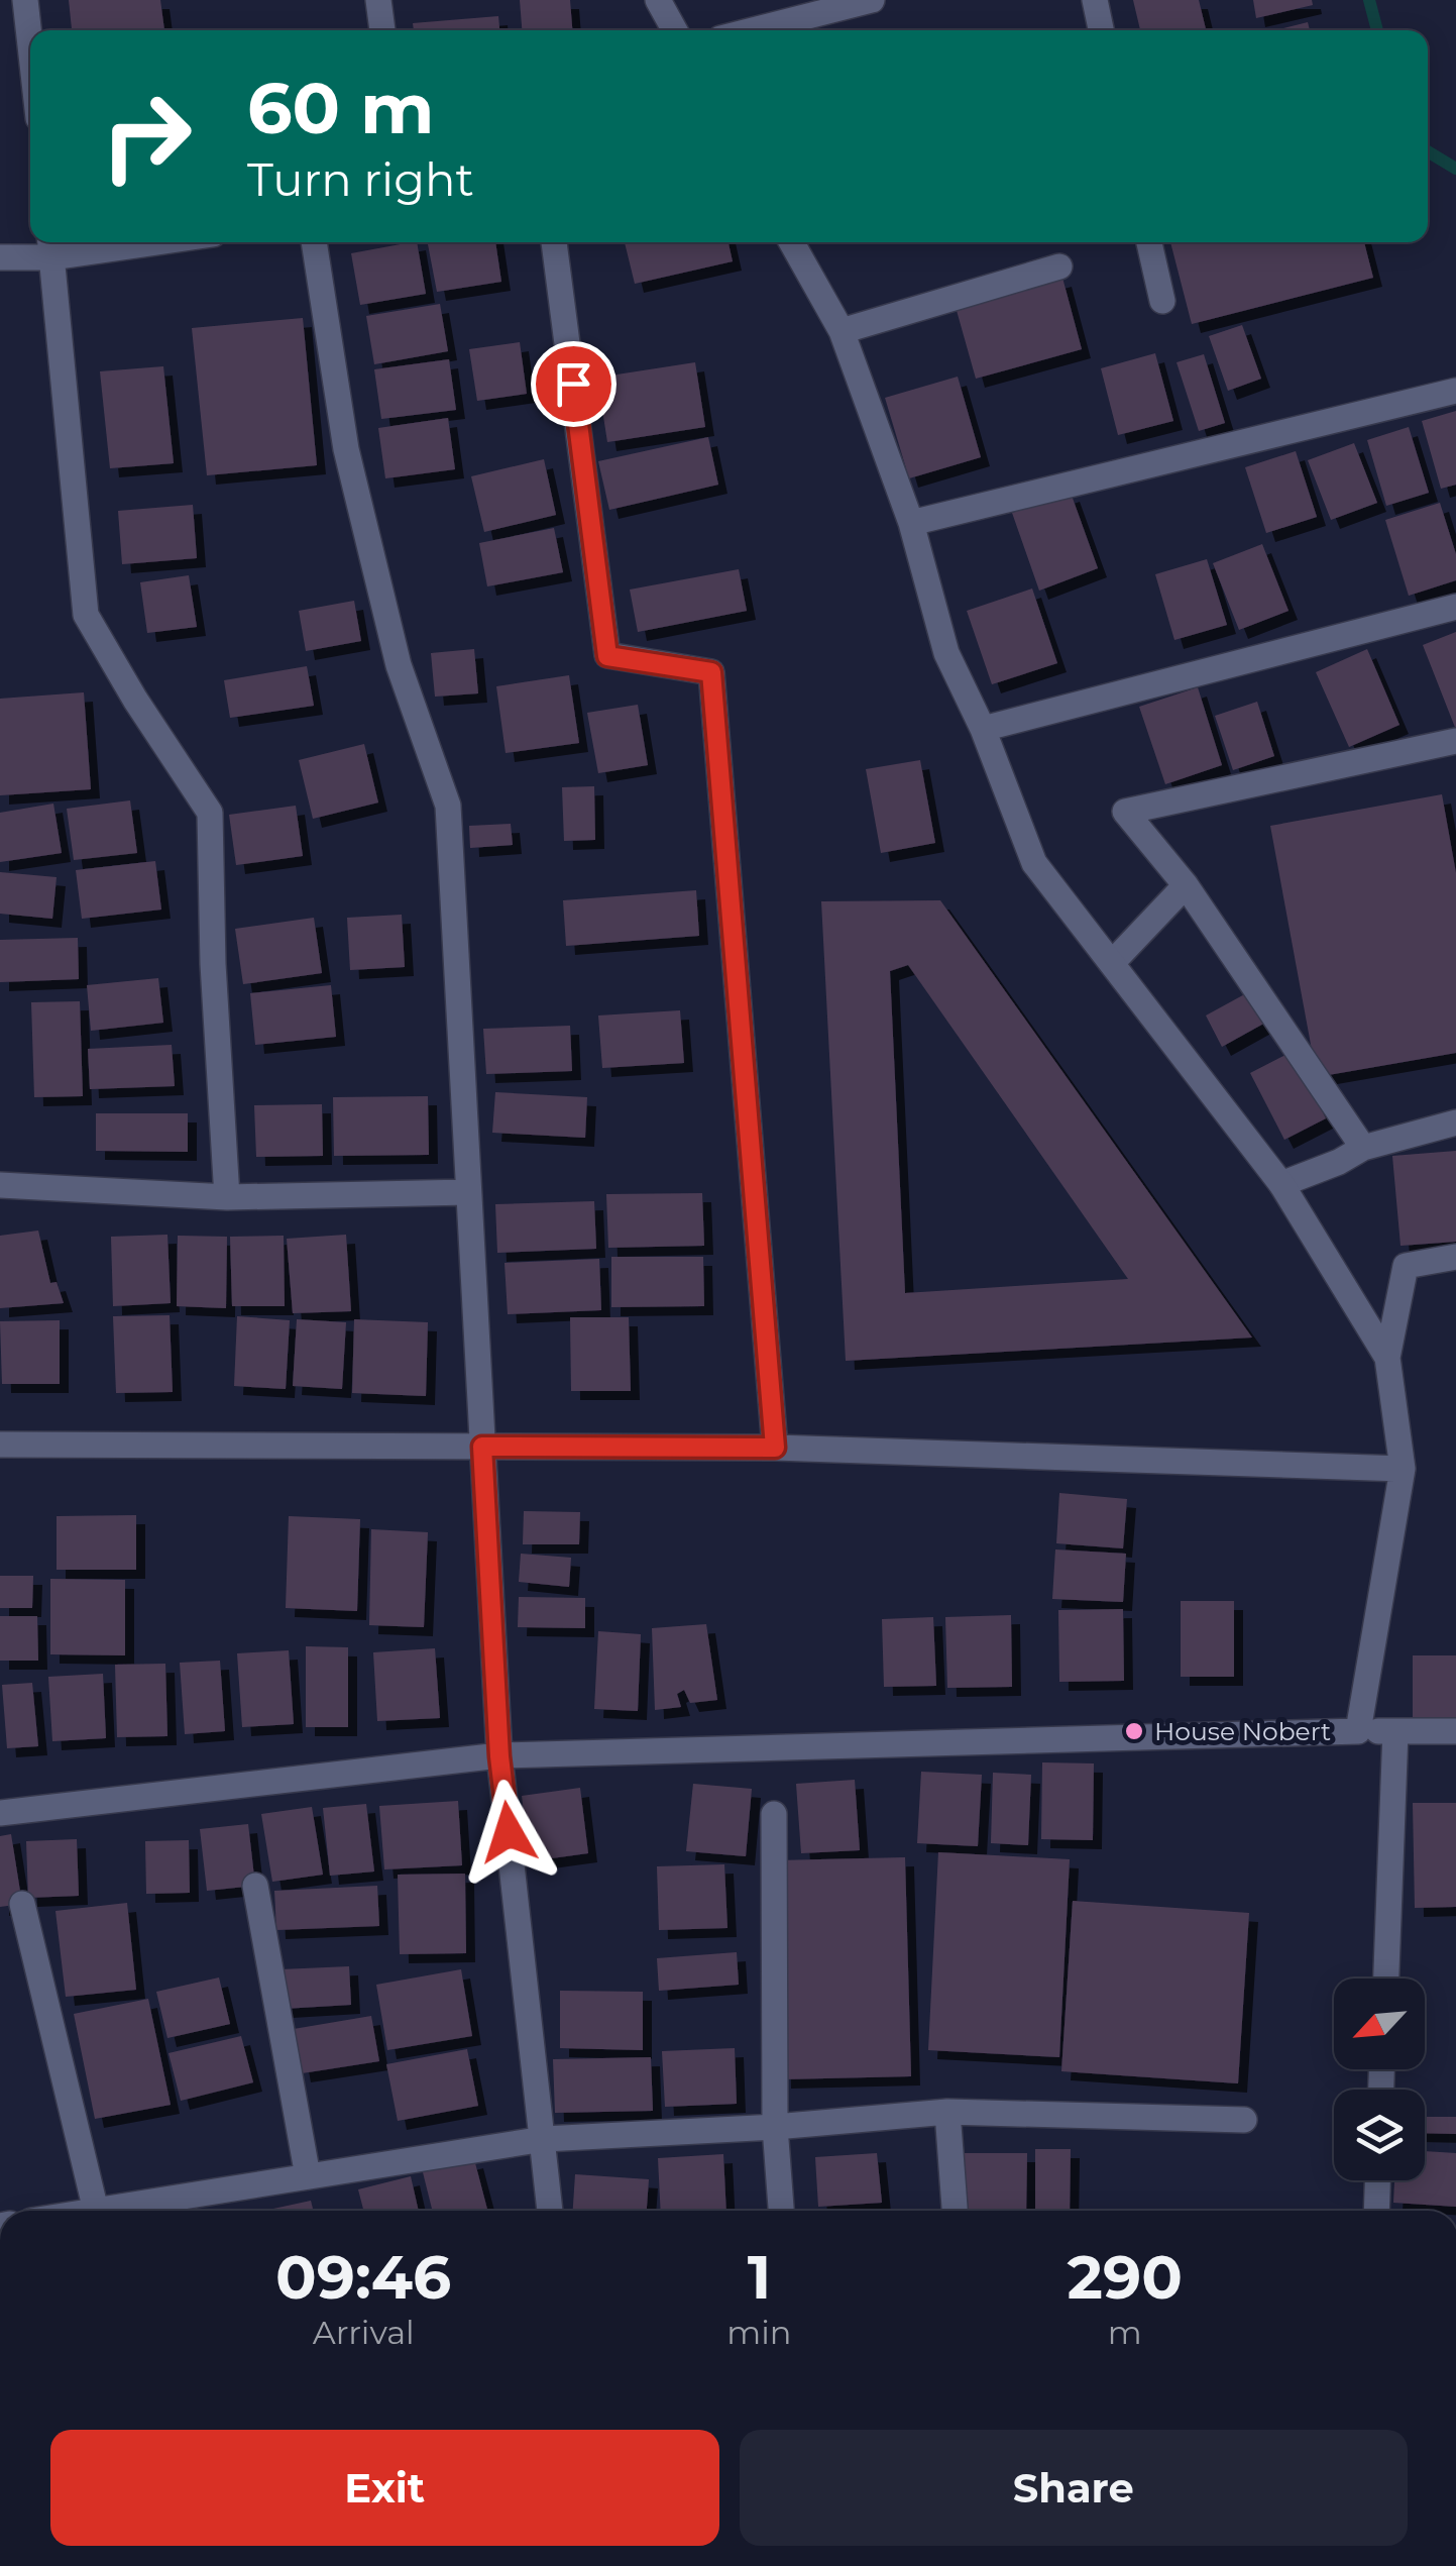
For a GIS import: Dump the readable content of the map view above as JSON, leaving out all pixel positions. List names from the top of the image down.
{
  "places": ["House Nobert"],
  "north": "bottom left",
  "page": {
    "turn": ["60 m", "Turn right"],
    "eta": [
      "09:46",
      "Arrival",
      "1",
      "min",
      "290",
      "m"
    ],
    "buttons": ["Exit", "Share"]
  }
}
